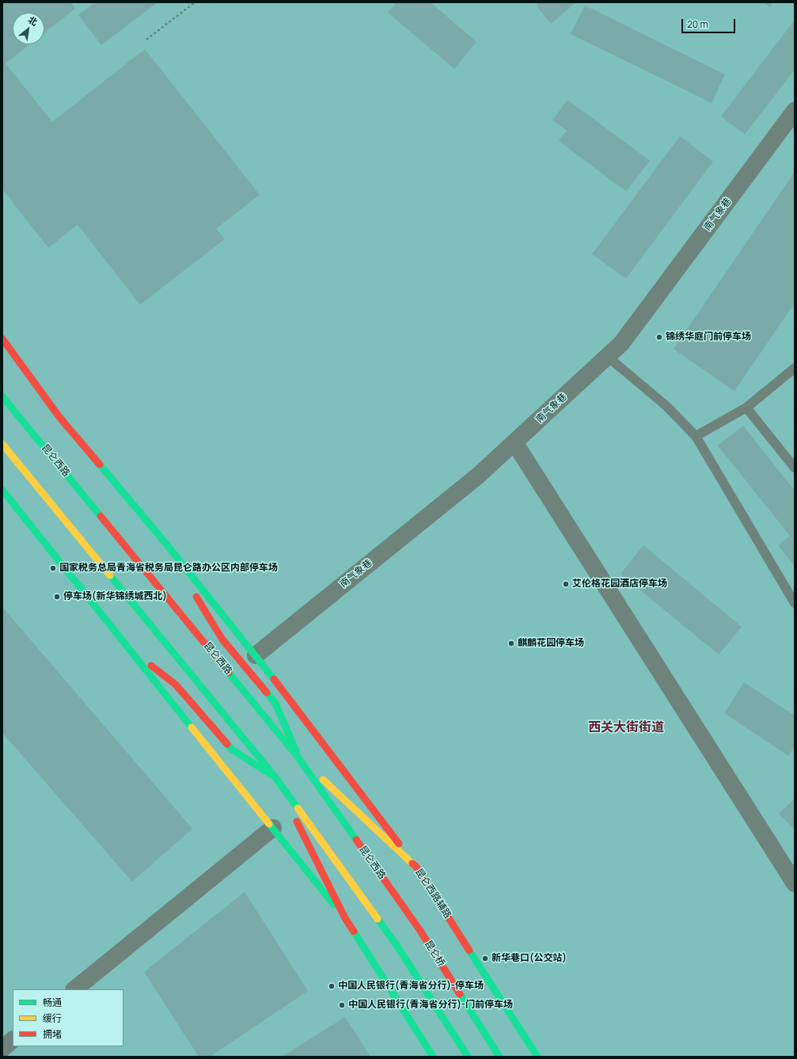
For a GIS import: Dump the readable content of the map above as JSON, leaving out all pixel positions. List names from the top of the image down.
{
  "streets": {
    "main road": ["昆仑西路", "昆仑西路辅路", "昆仑桥"],
    "street": ["南气象巷"]
  },
  "crossings": [
    ["昆仑西路", "昆仑西路辅路"],
    ["昆仑西路", "昆仑桥"]
  ],
  "districts": ["西关大街街道"],
  "places": [
    "锦绣华庭门前停车场",
    "国家税务总局青海省税务局昆仑路办公区内部停车场",
    "艾伦格花园酒店停车场",
    "停车场(新华锦绣城西北)",
    "麒麟花园停车场",
    "新华巷口(公交站)",
    "中国人民银行(青海省分行)-停车场",
    "中国人民银行(青海省分行)-门前停车场"
  ],
  "legend": ["畅通", "缓行", "拥堵"],
  "scale_bar": "20 m",
  "north": "top right"
}
